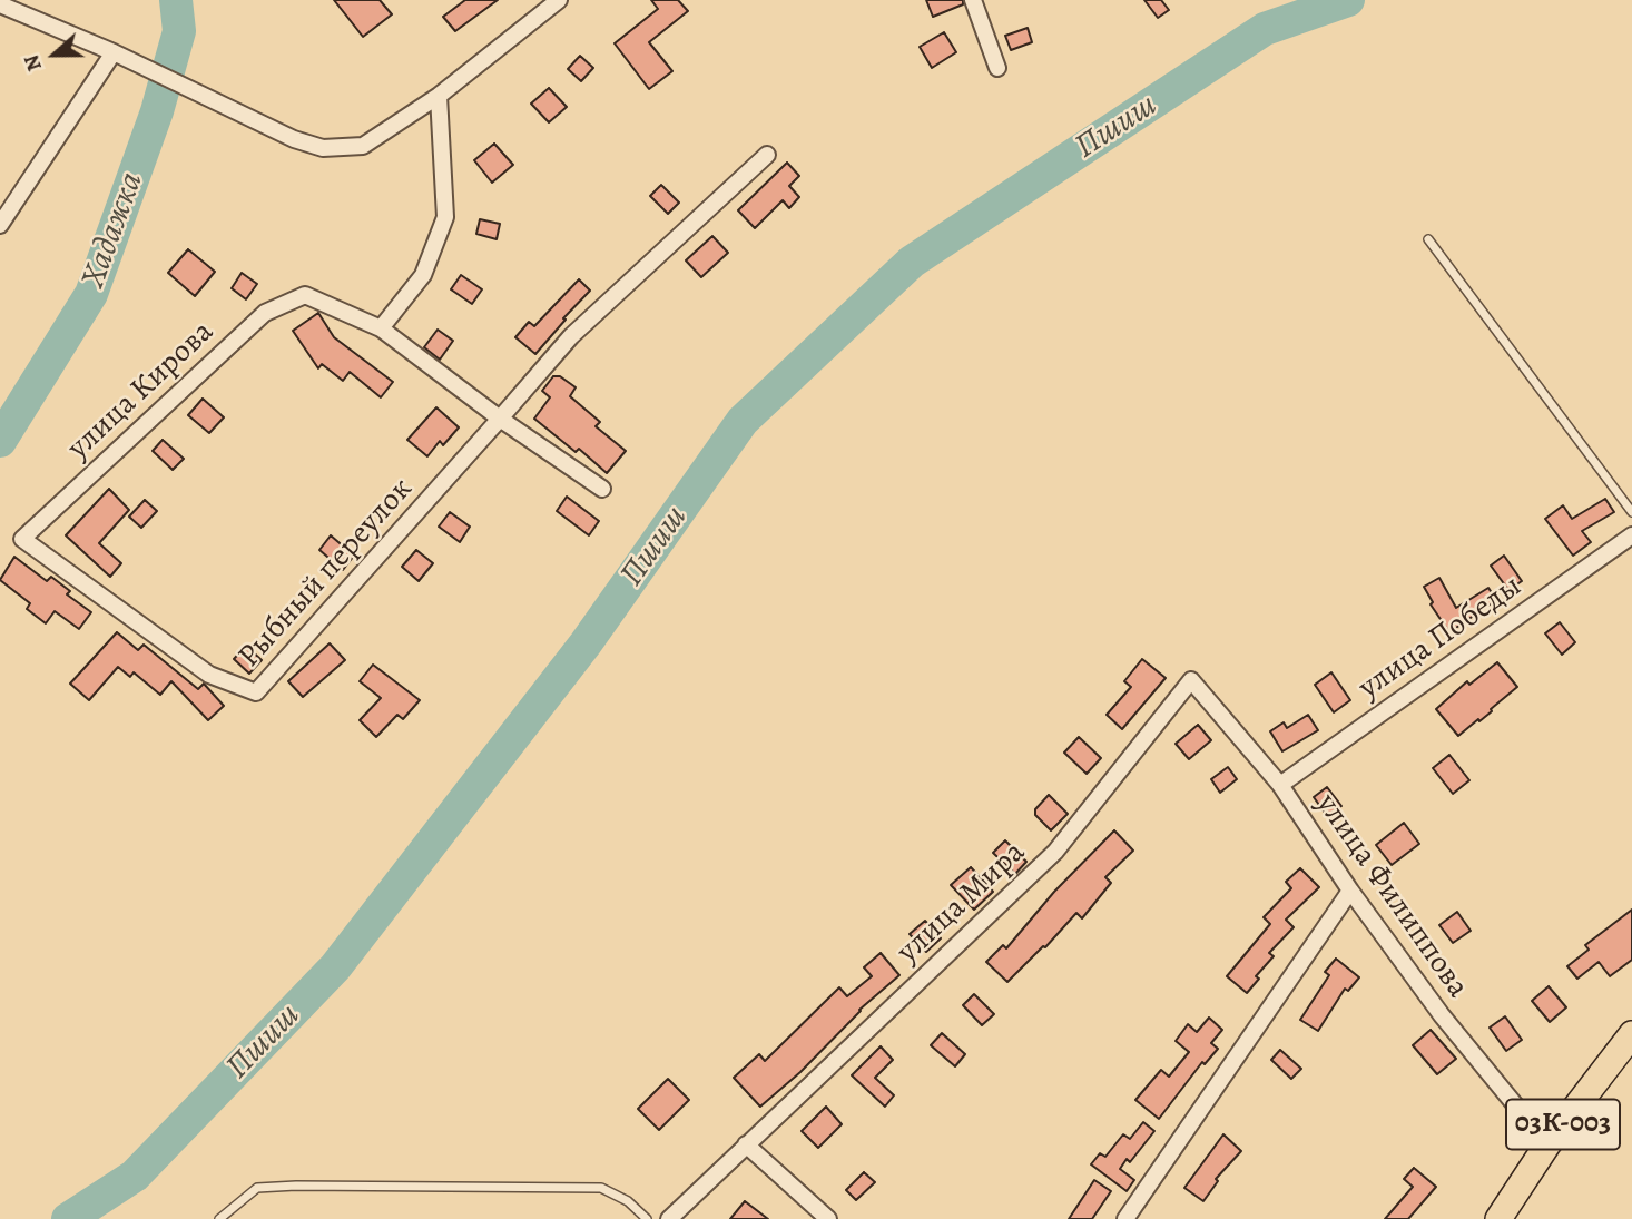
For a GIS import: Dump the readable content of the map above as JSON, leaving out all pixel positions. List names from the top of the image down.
{
  "streets": {
    "main road": ["03К-003"],
    "street": [
      "улица Кирова",
      "Рыбный переулок",
      "улица Победы",
      "улица Филиппова",
      "улица Мира"
    ]
  },
  "crossings": [
    ["улица Кирова", "Рыбный переулок"],
    ["улица Победы", "улица Филиппова"],
    ["улица Филиппова", "улица Мира"],
    ["улица Филиппова", "03К-003"]
  ],
  "water": ["Пшиш", "Хадажка"],
  "north": "left"
}
